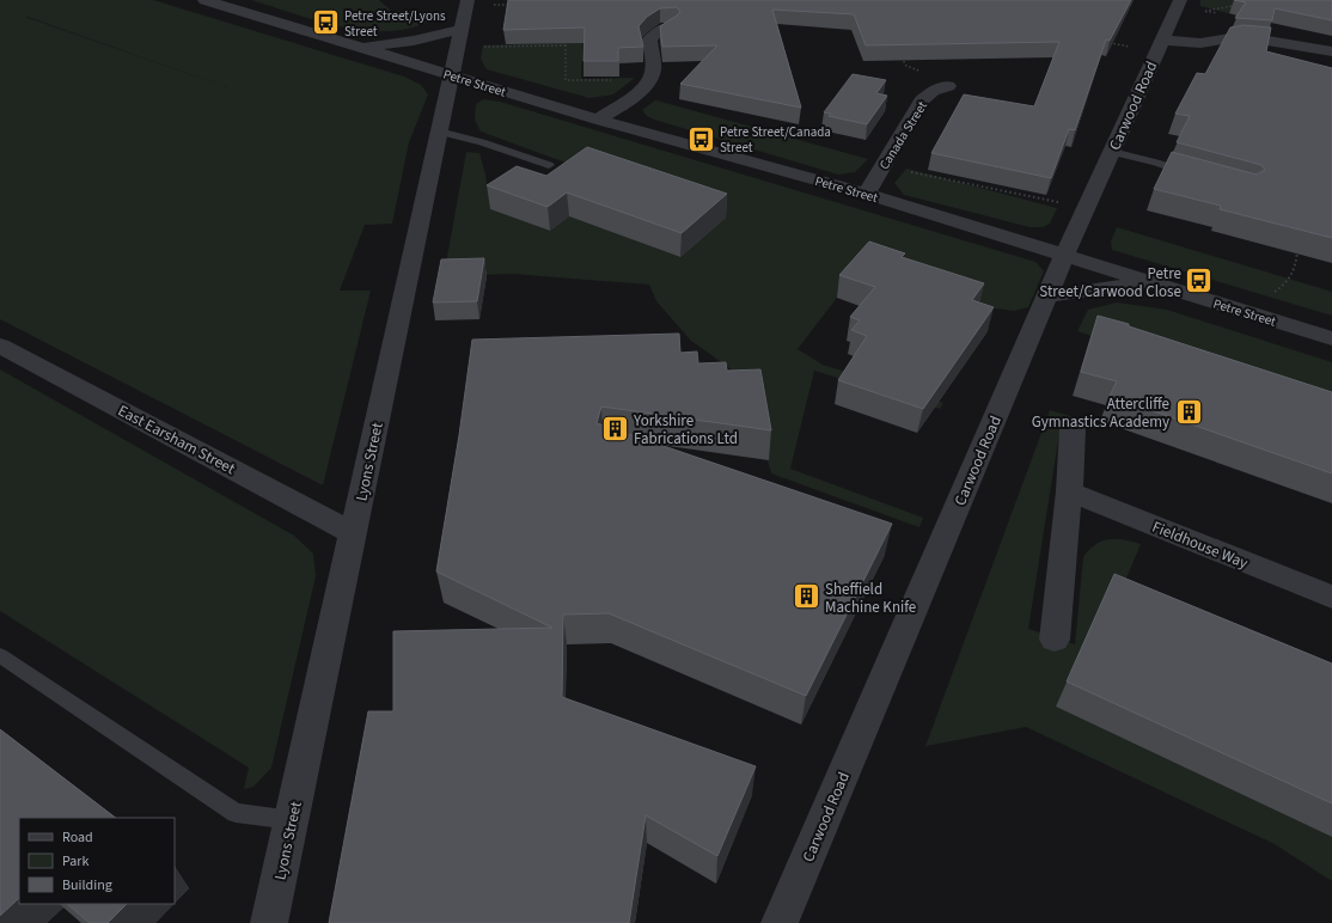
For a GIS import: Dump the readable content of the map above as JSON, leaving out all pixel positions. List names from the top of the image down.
{
  "streets": {
    "street": [
      "Petre Street",
      "Carwood Road",
      "Canada Street",
      "East Earsham Street",
      "Lyons Street",
      "Fieldhouse Way"
    ]
  },
  "crossings": [
    ["Petre Street", "Carwood Road"],
    ["Petre Street", "Canada Street"],
    ["Petre Street", "Lyons Street"],
    ["East Earsham Street", "Lyons Street"]
  ],
  "places": {
    "bus stop": ["Petre Street/Lyons Street", "Petre Street/Canada Street", "Petre Street/Carwood Close"],
    "building": ["Attercliffe Gymnastics Academy", "Yorkshire Fabrications Ltd", "Sheffield Machine Knife"]
  },
  "legend": ["Road", "Park", "Building"]
}
